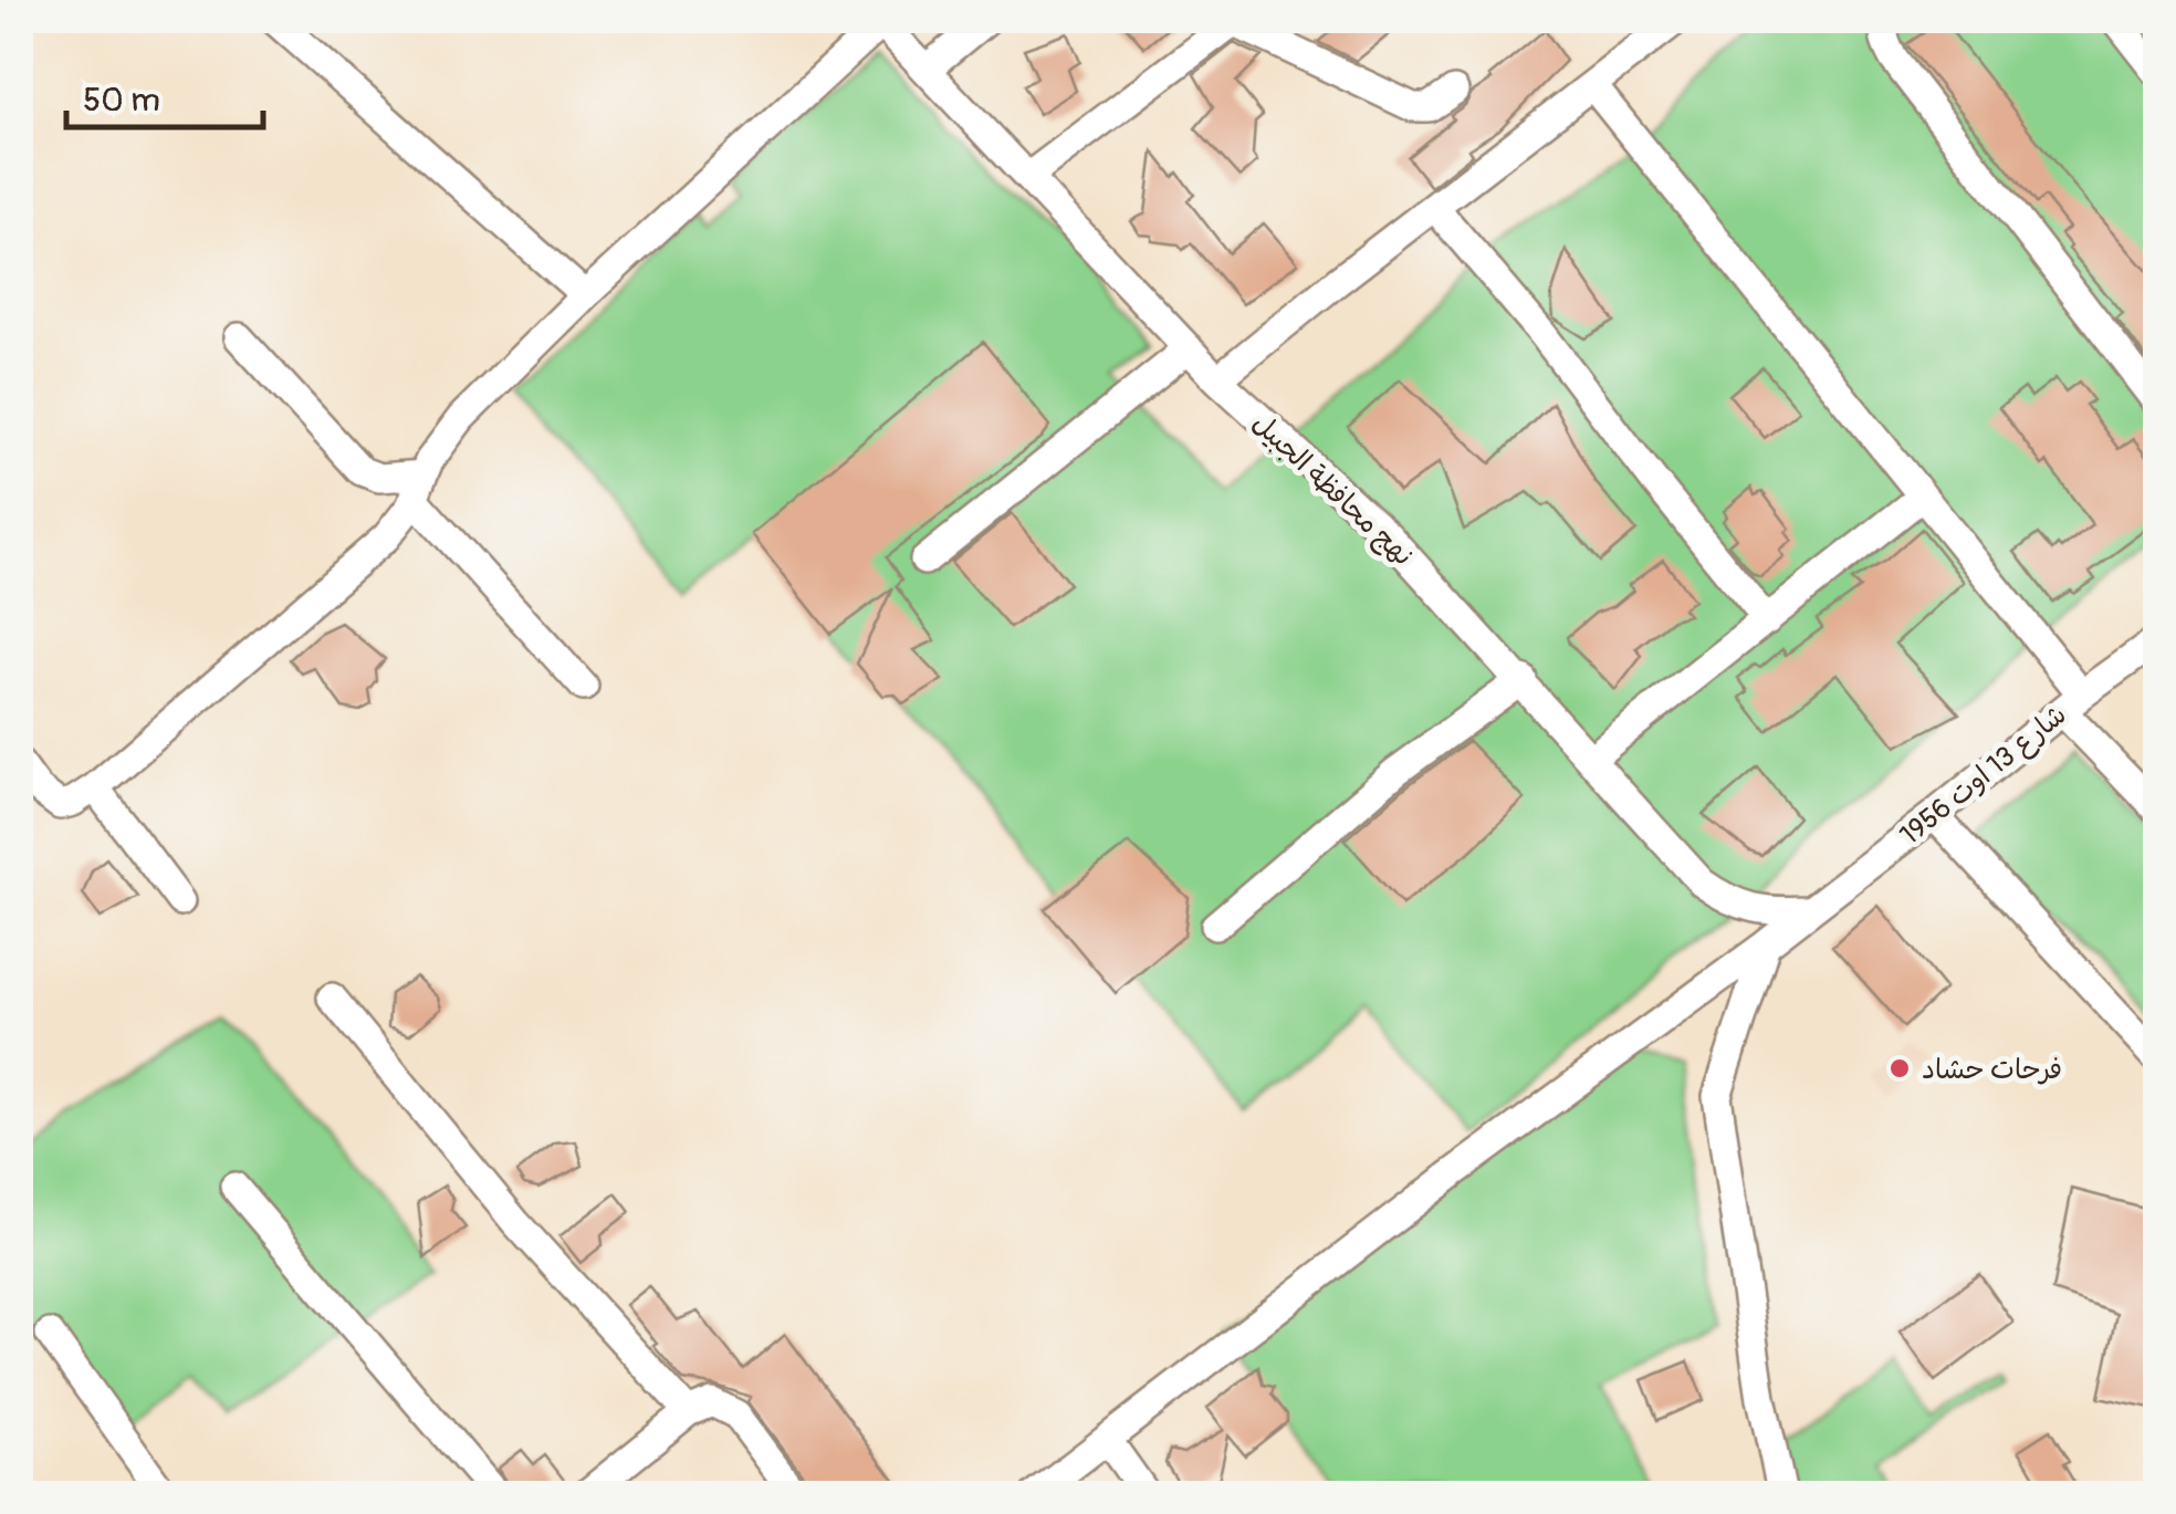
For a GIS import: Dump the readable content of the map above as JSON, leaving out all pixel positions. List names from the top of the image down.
{
  "streets": {
    "street": ["نهج محافظة الجبيل", "شارع 13 اوت 1956"]
  },
  "crossings": [
    ["نهج محافظة الجبيل", "شارع 13 اوت 1956"]
  ],
  "places": ["فرحات حشاد"],
  "scale_bar": "50 m"
}
